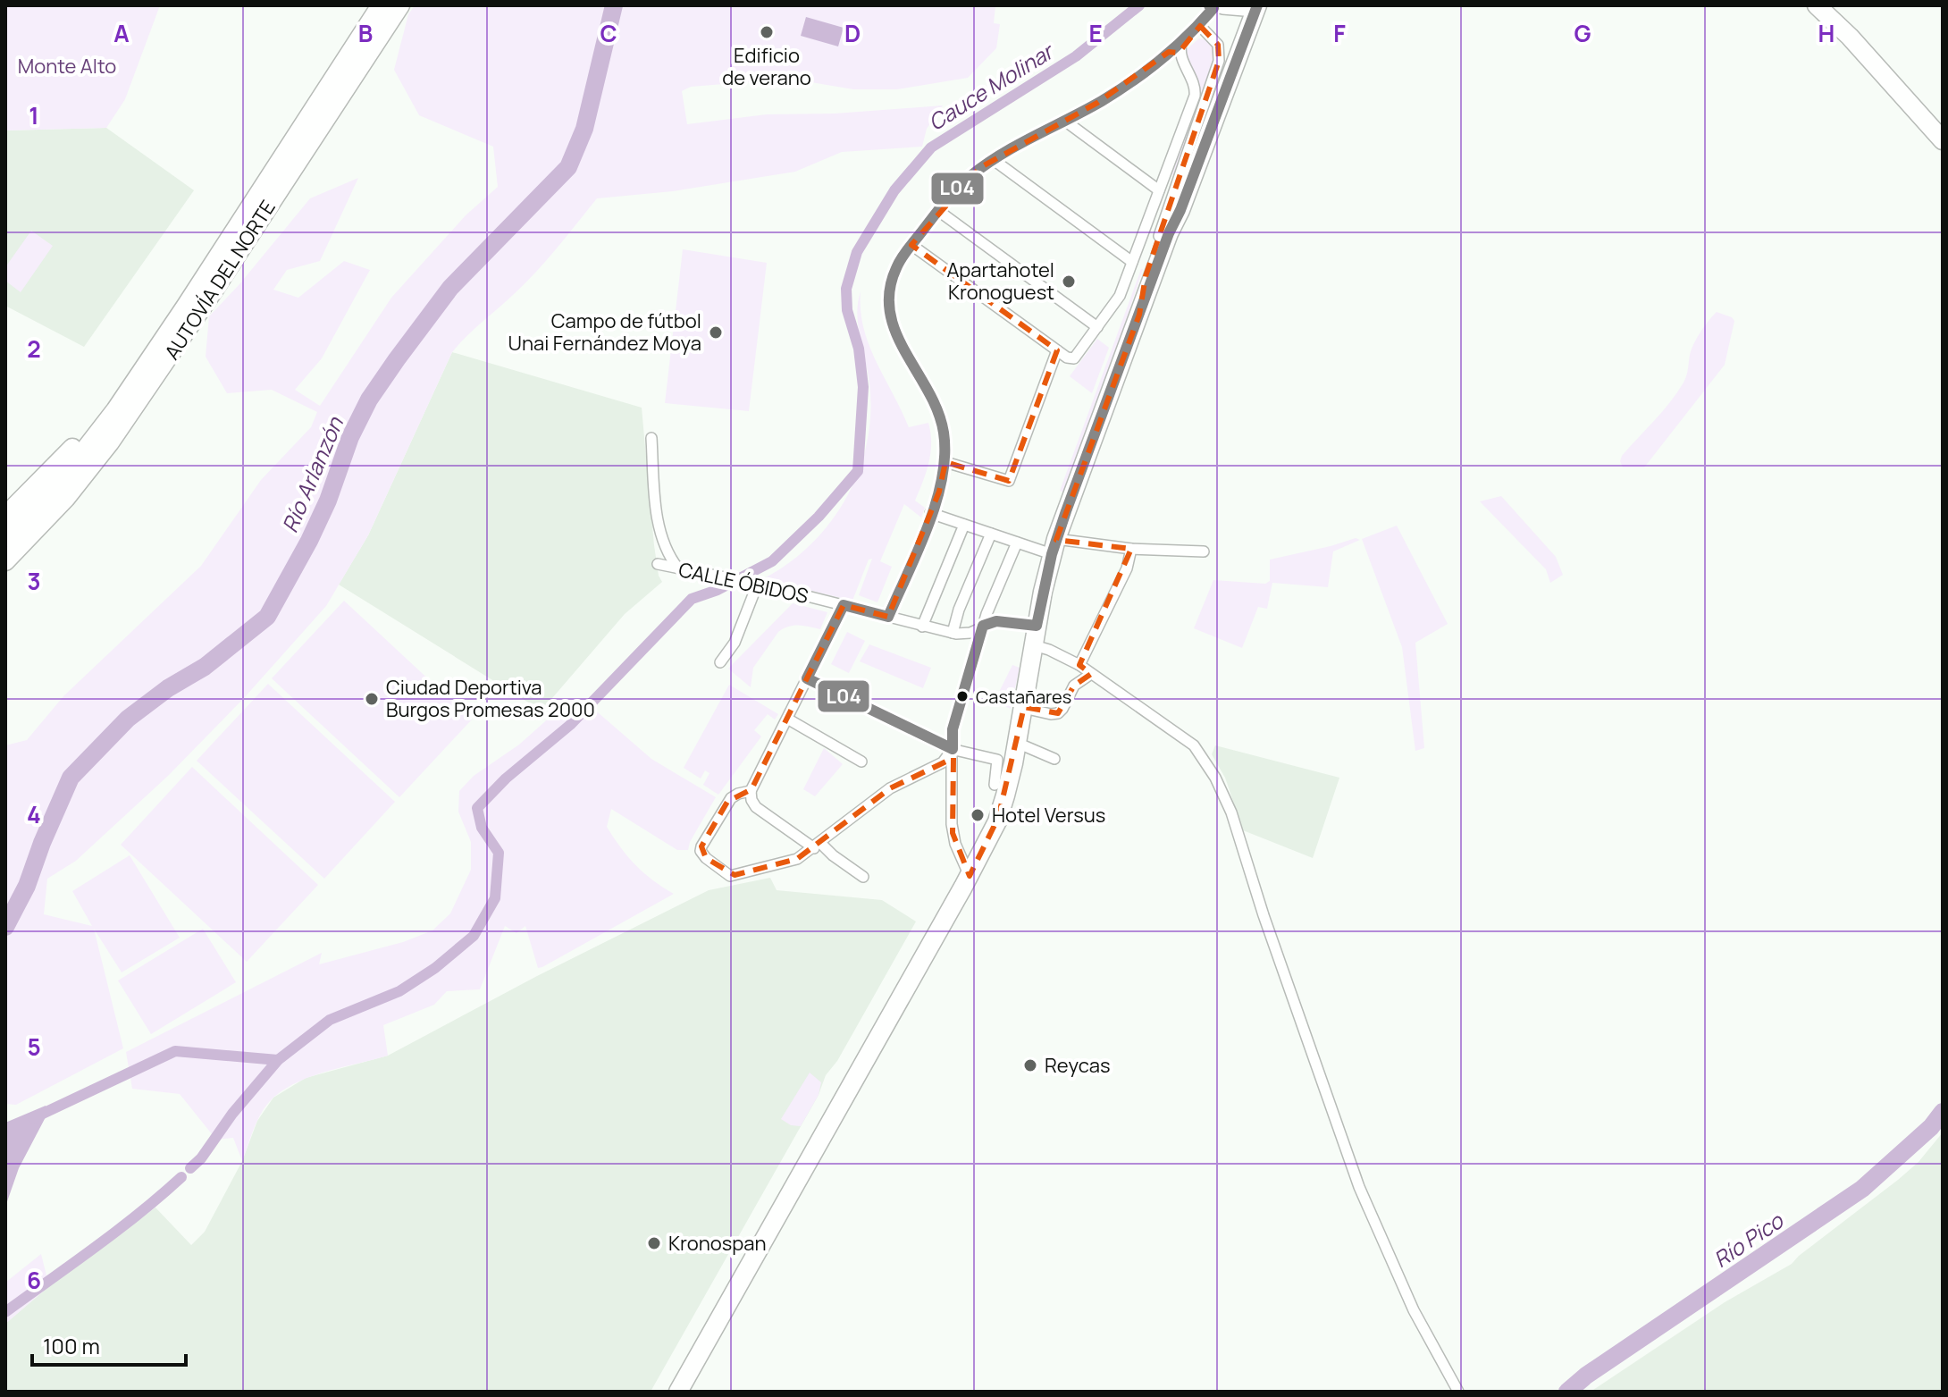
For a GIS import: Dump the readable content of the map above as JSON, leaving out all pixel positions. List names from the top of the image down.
{
  "streets": {
    "highway": ["AUTOVÍA DEL NORTE"],
    "street": ["CALLE ÓBIDOS"]
  },
  "water": ["Cauce Molinar", "Río Arlanzón", "Río Pico"],
  "parks": ["Monte Alto"],
  "places": [
    "Edificio de verano",
    "Apartahotel Kronoguest",
    "Campo de fútbol Unai Fernández Moya",
    "Castañares",
    "Ciudad Deportiva Burgos Promesas 2000",
    "Hotel Versus",
    "Reycas",
    "Kronospan"
  ],
  "lines": ["transit line L04"],
  "scale_bar": "100 m",
  "grid": {
    "columns": [
      "A",
      "B",
      "C",
      "D",
      "E",
      "F",
      "G",
      "H"
    ],
    "rows": [
      "1",
      "2",
      "3",
      "4",
      "5",
      "6"
    ]
  }
}
